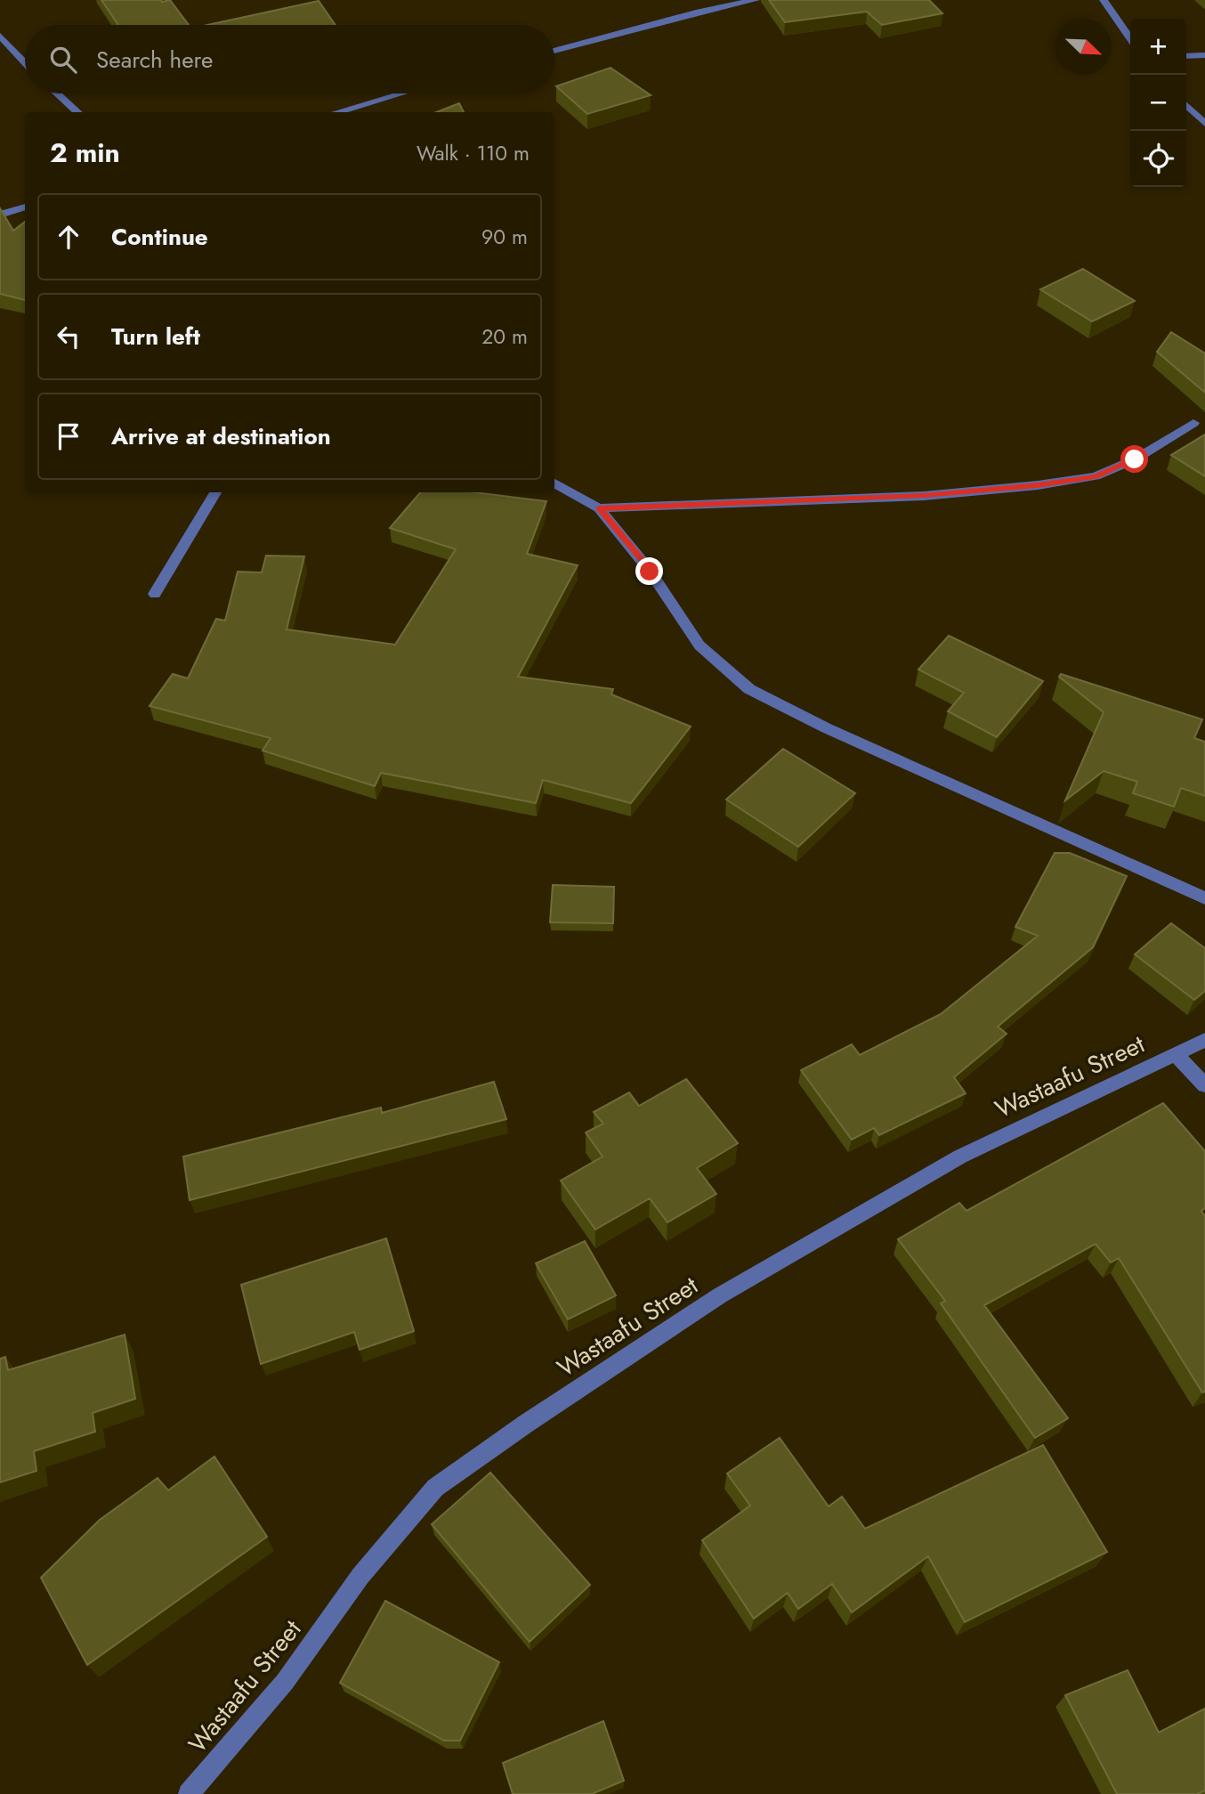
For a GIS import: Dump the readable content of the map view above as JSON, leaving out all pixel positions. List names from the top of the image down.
{
  "streets": {
    "street": ["Wastaafu Street"]
  },
  "north": "bottom right",
  "page": {
    "map_buttons": ["+", "−"],
    "search": "Search here",
    "heading": ["2 min", "Walk · 110 m"],
    "list": [
      ["Continue", "90 m"],
      ["Turn left", "20 m"],
      "Arrive at destination"
    ]
  }
}
